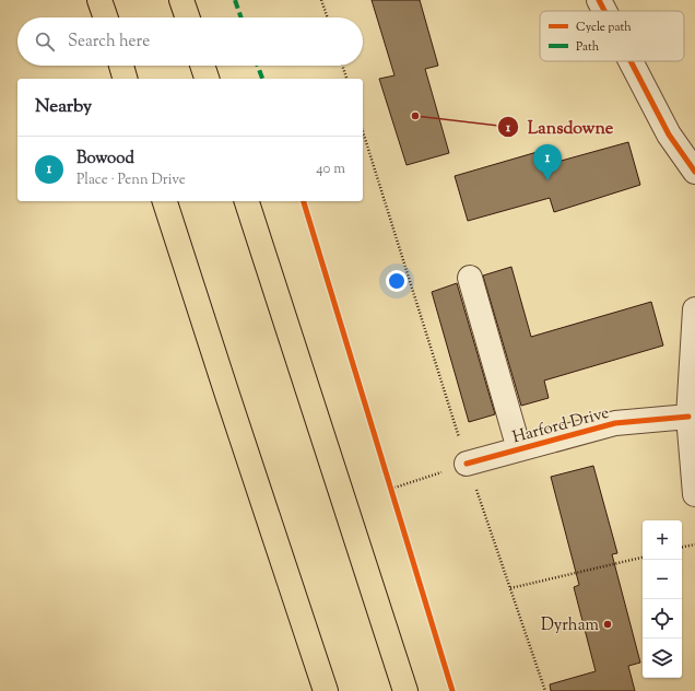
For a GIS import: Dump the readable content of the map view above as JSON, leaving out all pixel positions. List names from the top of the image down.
{
  "streets": {
    "street": ["Harford Drive"]
  },
  "places": ["Lansdowne", "Dyrham"],
  "legend": ["Cycle path", "Path"],
  "page": {
    "search": "Search here",
    "heading": "Nearby",
    "list": [
      {
        "mark": "1",
        "name": "Bowood",
        "note": "Place · Penn Drive",
        "value": "40 m"
      }
    ],
    "pins": "1",
    "map_buttons": ["+", "−"]
  }
}
